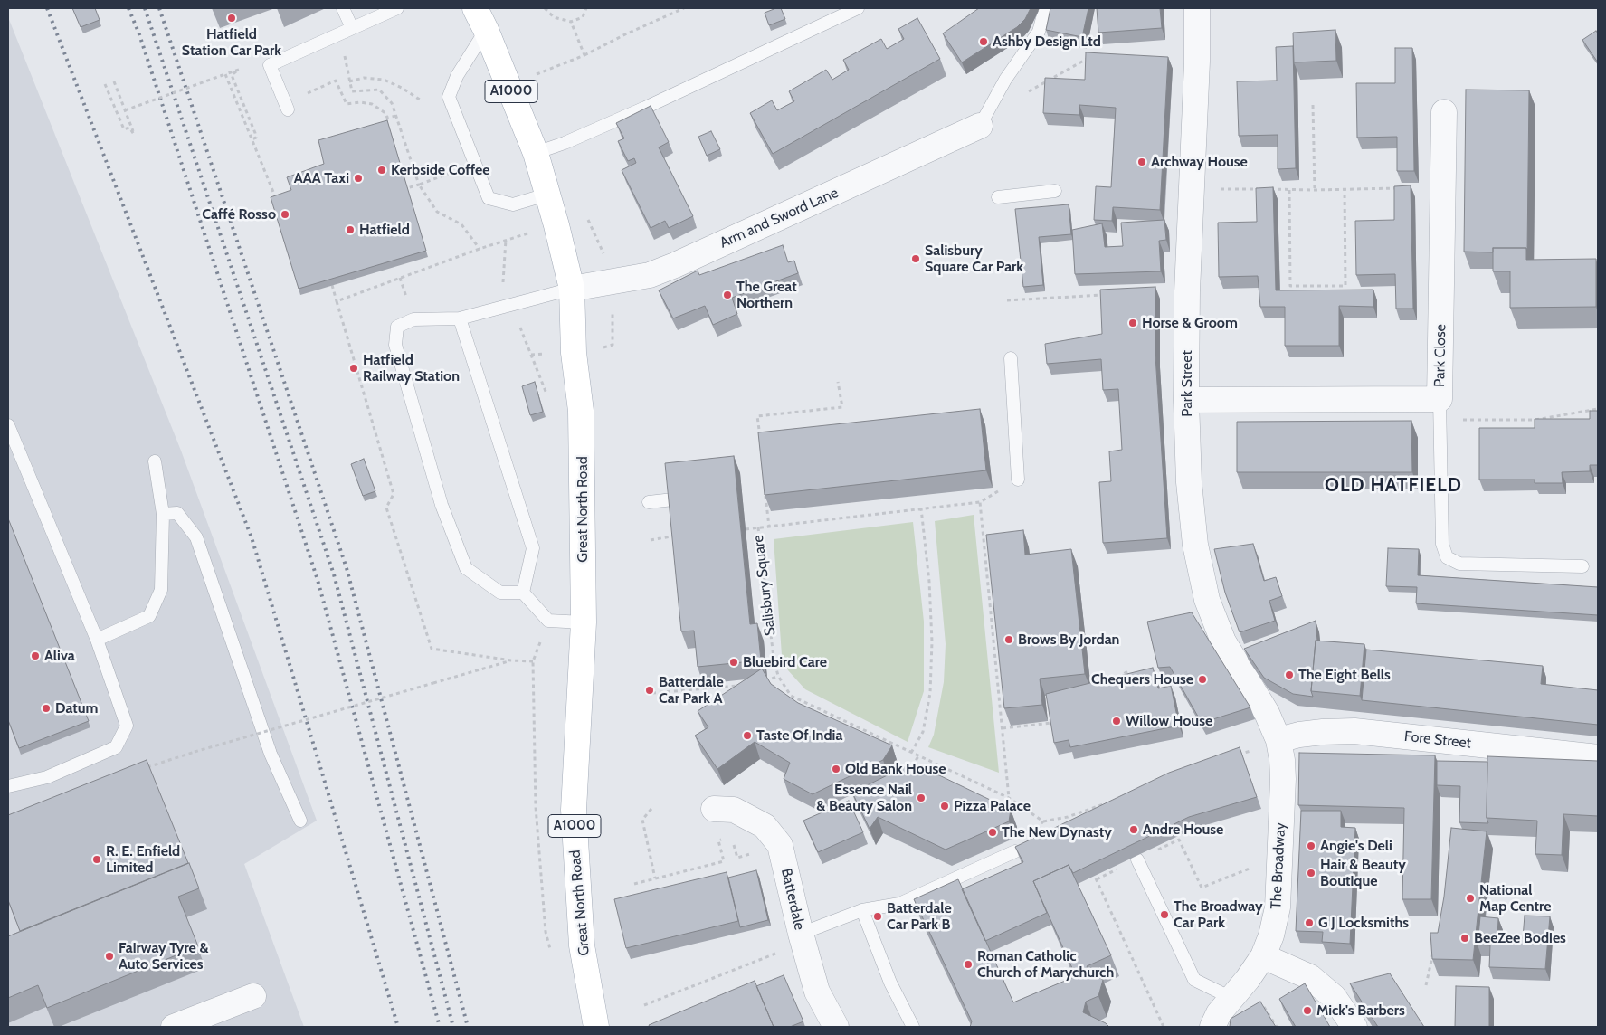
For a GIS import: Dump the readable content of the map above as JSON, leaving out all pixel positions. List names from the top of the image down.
{
  "streets": {
    "main road": ["A1000", "Great North Road"],
    "street": [
      "Arm and Sword Lane",
      "Park Close",
      "Park Street",
      "Fore Street",
      "The Broadway",
      "Batterdale"
    ],
    "path": ["Salisbury Square"]
  },
  "crossings": [
    ["Arm and Sword Lane", "Great North Road"],
    ["Park Close", "Park Street"],
    ["Park Street", "Fore Street"],
    ["Park Street", "The Broadway"],
    ["Fore Street", "The Broadway"]
  ],
  "districts": ["OLD HATFIELD"],
  "places": [
    "Hatfield Station Car Park",
    "Ashby Design Ltd",
    "Archway House",
    "Kerbside Coffee",
    "AAA Taxi",
    "Caffé Rosso",
    "Hatfield",
    "Salisbury Square Car Park",
    "The Great Northern",
    "Horse & Groom",
    "Hatfield Railway Station",
    "Brows By Jordan",
    "Aliva",
    "Bluebird Care",
    "The Eight Bells",
    "Chequers House",
    "Batterdale Car Park A",
    "Datum",
    "Willow House",
    "Taste Of India",
    "Old Bank House",
    "Essence Nail & Beauty Salon",
    "Pizza Palace",
    "Andre House",
    "The New Dynasty",
    "Angie's Deli",
    "R. E. Enfield Limited",
    "Hair & Beauty Boutique",
    "National Map Centre",
    "The Broadway Car Park",
    "Batterdale Car Park B",
    "G J Locksmiths",
    "BeeZee Bodies",
    "Fairway Tyre & Auto Services",
    "Roman Catholic Church of Marychurch",
    "Mick's Barbers"
  ]
}
